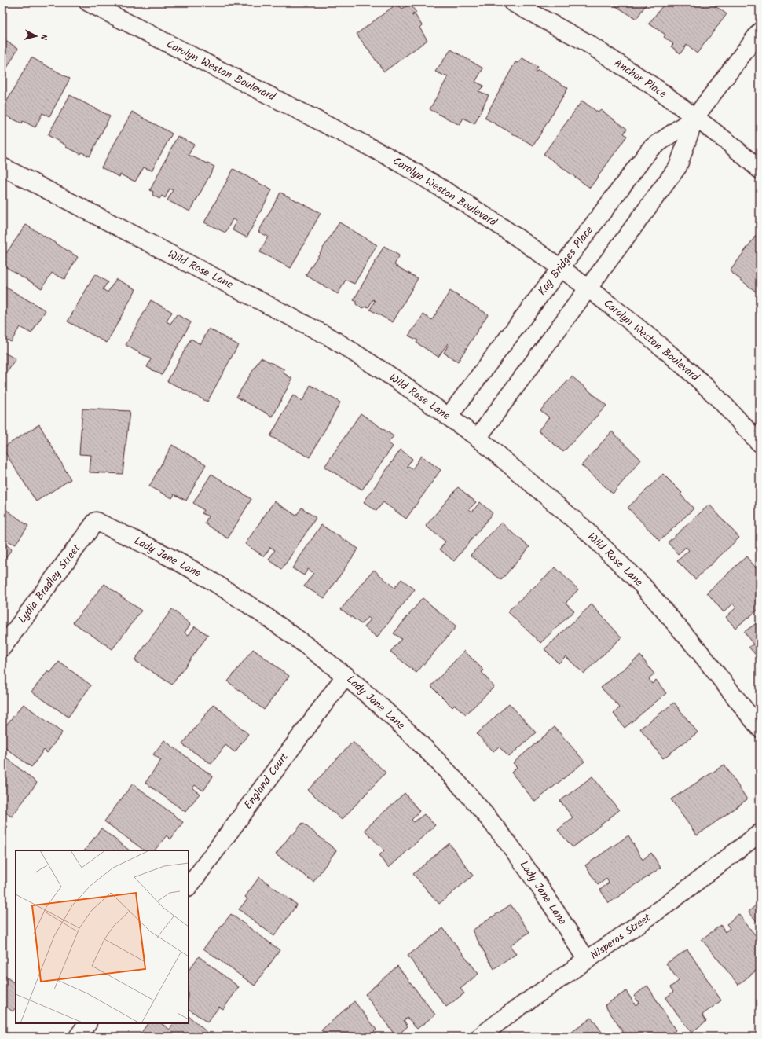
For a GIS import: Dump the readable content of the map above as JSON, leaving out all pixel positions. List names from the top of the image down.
{
  "streets": {
    "street": [
      "Carolyn Weston Boulevard",
      "Anchor Place",
      "Kay Bridges Place",
      "Wild Rose Lane",
      "Lady Jane Lane",
      "Lydia Bradley Street",
      "England Court",
      "Nisperos Street"
    ]
  },
  "crossings": [
    ["Carolyn Weston Boulevard", "Kay Bridges Place"],
    ["Anchor Place", "Kay Bridges Place"],
    ["Kay Bridges Place", "Wild Rose Lane"],
    ["Lady Jane Lane", "Lydia Bradley Street"],
    ["Lady Jane Lane", "England Court"],
    ["Lady Jane Lane", "Nisperos Street"]
  ],
  "north": "right"
}
